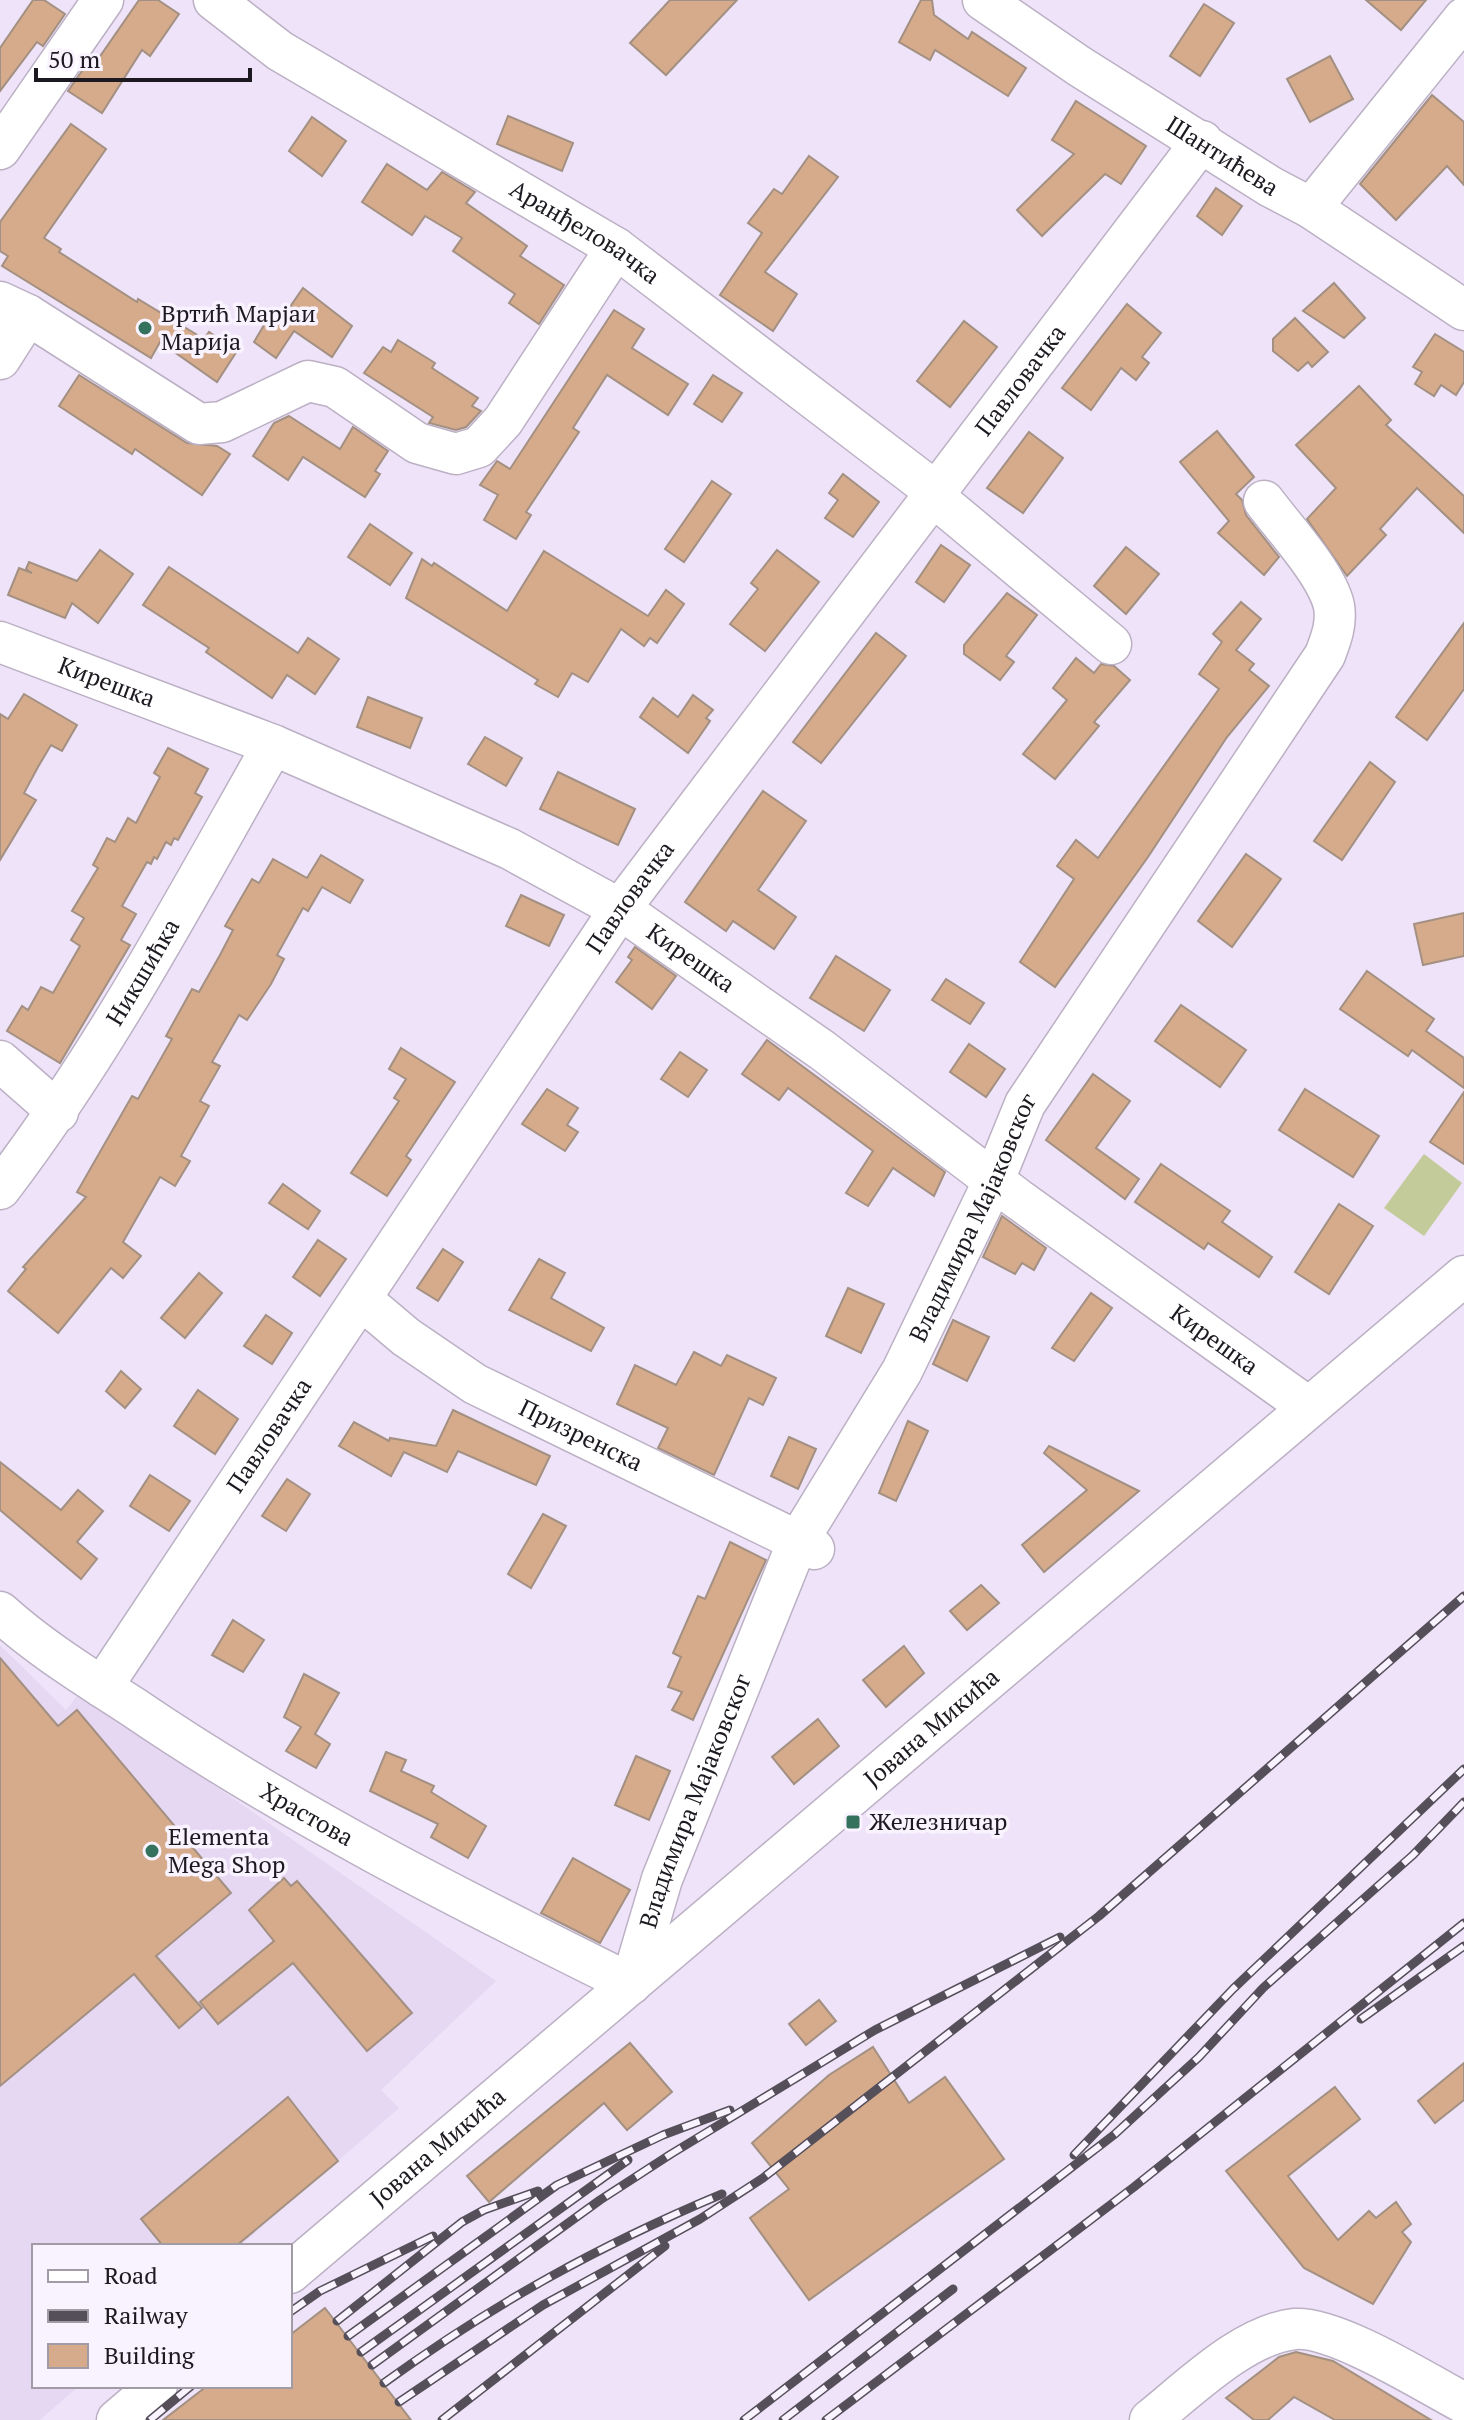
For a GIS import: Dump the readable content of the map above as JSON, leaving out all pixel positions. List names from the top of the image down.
{
  "streets": {
    "street": [
      "Шантићева",
      "Аранђеловачка",
      "Павловачка",
      "Кирешка",
      "Никшићка",
      "Владимира Мајаковског",
      "Призренска",
      "Јована Микића",
      "Храстова"
    ]
  },
  "crossings": [
    ["Шантићева", "Павловачка"],
    ["Аранђеловачка", "Павловачка"],
    ["Павловачка", "Кирешка"],
    ["Павловачка", "Призренска"],
    ["Павловачка", "Храстова"],
    ["Кирешка", "Никшићка"],
    ["Кирешка", "Владимира Мајаковског"],
    ["Кирешка", "Јована Микића"],
    ["Владимира Мајаковског", "Призренска"],
    ["Владимира Мајаковског", "Јована Микића"],
    ["Владимира Мајаковског", "Храстова"],
    ["Јована Микића", "Храстова"]
  ],
  "places": {
    "other": ["Вртић Марјаи Марија", "Elementa Mega Shop"],
    "transit": ["Железничар"]
  },
  "legend": ["Road", "Railway", "Building"],
  "scale_bar": "50 m"
}
